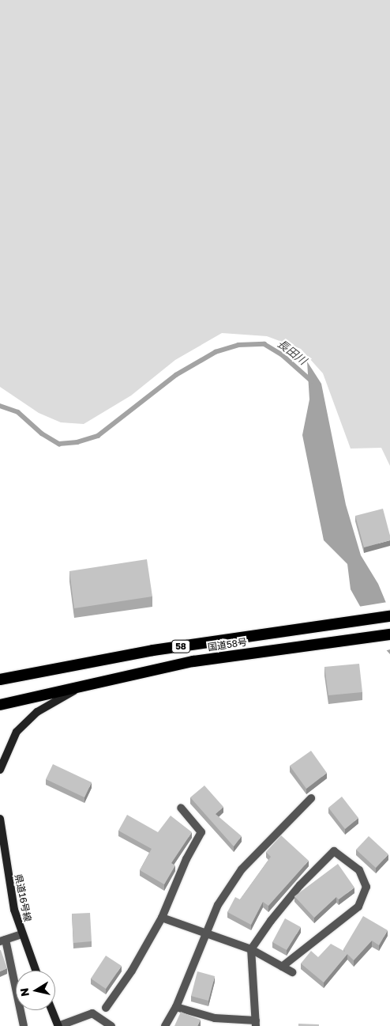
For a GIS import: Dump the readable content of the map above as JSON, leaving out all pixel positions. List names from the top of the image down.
{
  "streets": {
    "highway": ["国道58号", "58"],
    "main road": ["県道16号線"]
  },
  "water": ["長田川"],
  "north": "left"
}
